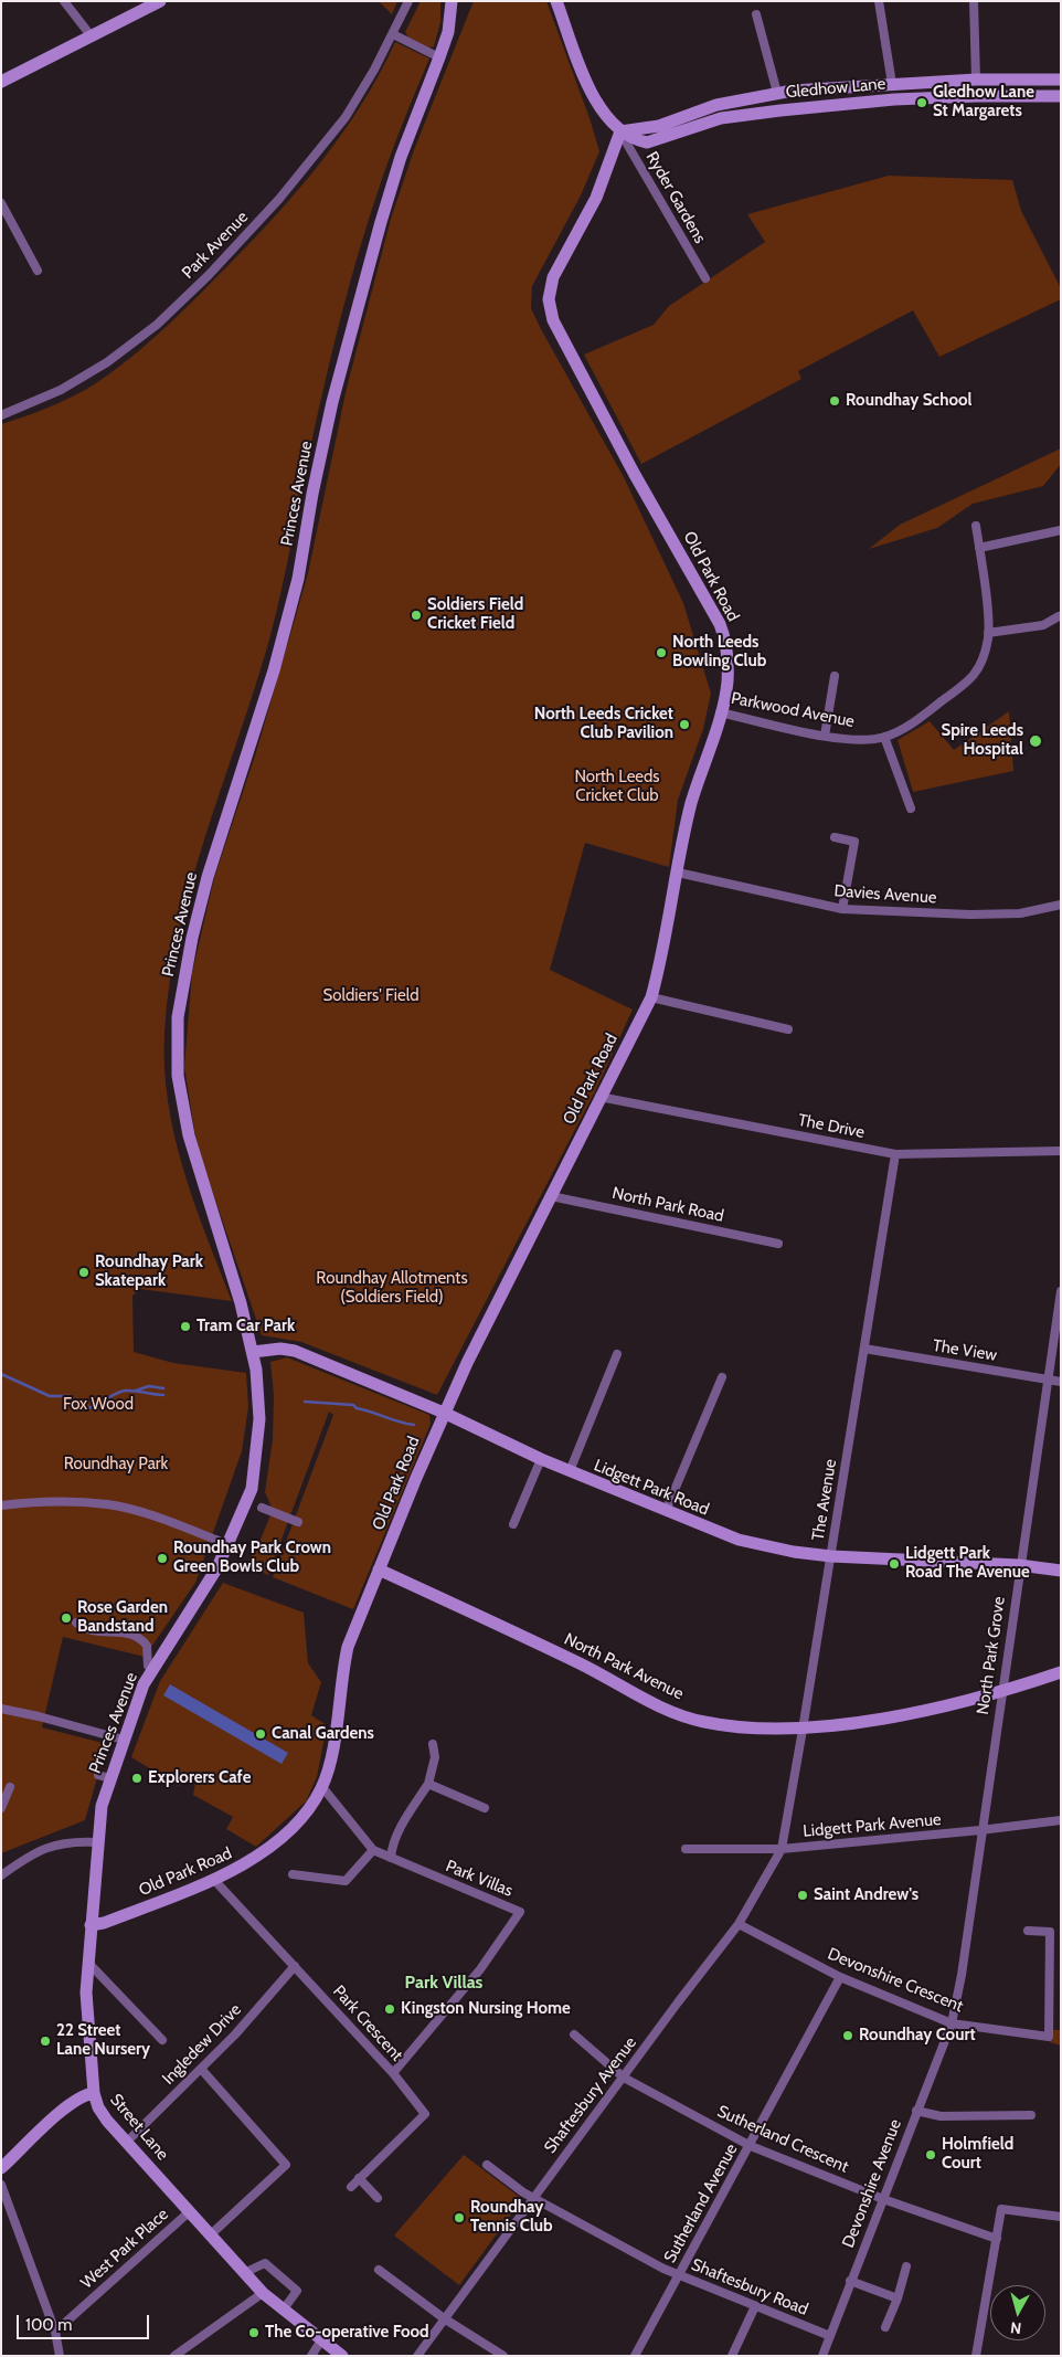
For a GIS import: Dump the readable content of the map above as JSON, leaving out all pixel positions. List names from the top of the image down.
{
  "streets": {
    "street": [
      "Gledhow Lane",
      "Ryder Gardens",
      "Park Avenue",
      "Princes Avenue",
      "Old Park Road",
      "Parkwood Avenue",
      "Davies Avenue",
      "The Drive",
      "North Park Road",
      "The View",
      "Lidgett Park Road",
      "The Avenue",
      "North Park Grove",
      "North Park Avenue",
      "Lidgett Park Avenue",
      "Park Villas",
      "Devonshire Crescent",
      "Park Crescent",
      "Ingledew Drive",
      "Shaftesbury Avenue",
      "Street Lane",
      "Sutherland Crescent",
      "Devonshire Avenue",
      "Sutherland Avenue",
      "West Park Place",
      "Shaftesbury Road"
    ]
  },
  "crossings": [
    ["Gledhow Lane", "Ryder Gardens"],
    ["Gledhow Lane", "Old Park Road"],
    ["Ryder Gardens", "Old Park Road"],
    ["Princes Avenue", "Lidgett Park Road"],
    ["Princes Avenue", "Street Lane"],
    ["Old Park Road", "Parkwood Avenue"],
    ["Old Park Road", "Davies Avenue"],
    ["Old Park Road", "The Drive"],
    ["Old Park Road", "North Park Road"],
    ["Old Park Road", "Lidgett Park Road"],
    ["Old Park Road", "North Park Avenue"],
    ["Old Park Road", "Park Villas"],
    ["Old Park Road", "Park Crescent"],
    ["Old Park Road", "Street Lane"],
    ["The Drive", "The Avenue"],
    ["The View", "The Avenue"],
    ["The View", "North Park Grove"],
    ["Lidgett Park Road", "The Avenue"],
    ["Lidgett Park Road", "North Park Grove"],
    ["The Avenue", "North Park Avenue"],
    ["The Avenue", "Lidgett Park Avenue"],
    ["The Avenue", "Shaftesbury Avenue"],
    ["North Park Grove", "North Park Avenue"],
    ["North Park Grove", "Lidgett Park Avenue"],
    ["North Park Grove", "Devonshire Crescent"],
    ["North Park Grove", "Devonshire Avenue"],
    ["Lidgett Park Avenue", "Shaftesbury Avenue"],
    ["Park Villas", "Park Crescent"],
    ["Devonshire Crescent", "Shaftesbury Avenue"],
    ["Devonshire Crescent", "Devonshire Avenue"],
    ["Devonshire Crescent", "Sutherland Avenue"],
    ["Park Crescent", "Ingledew Drive"],
    ["Ingledew Drive", "Street Lane"],
    ["Shaftesbury Avenue", "Sutherland Crescent"],
    ["Shaftesbury Avenue", "Shaftesbury Road"],
    ["Street Lane", "West Park Place"],
    ["Sutherland Crescent", "Devonshire Avenue"],
    ["Sutherland Crescent", "Sutherland Avenue"],
    ["Devonshire Avenue", "Shaftesbury Road"],
    ["Sutherland Avenue", "Shaftesbury Road"]
  ],
  "districts": ["Park Villas"],
  "parks": [
    "North Leeds Cricket Club",
    "Soldiers' Field",
    "Roundhay Allotments (Soldiers Field)",
    "Fox Wood",
    "Roundhay Park"
  ],
  "places": [
    "Gledhow Lane St Margarets",
    "Roundhay School",
    "Soldiers Field Cricket Field",
    "North Leeds Bowling Club",
    "North Leeds Cricket Club Pavilion",
    "Spire Leeds Hospital",
    "Roundhay Park Skatepark",
    "Tram Car Park",
    "Roundhay Park Crown Green Bowls Club",
    "Lidgett Park Road The Avenue",
    "Rose Garden Bandstand",
    "Canal Gardens",
    "Explorers Cafe",
    "Saint Andrew's",
    "Kingston Nursing Home",
    "Roundhay Court",
    "22 Street Lane Nursery",
    "Holmfield Court",
    "Roundhay Tennis Club",
    "The Co-operative Food"
  ],
  "scale_bar": "100 m",
  "north": "bottom"
}
